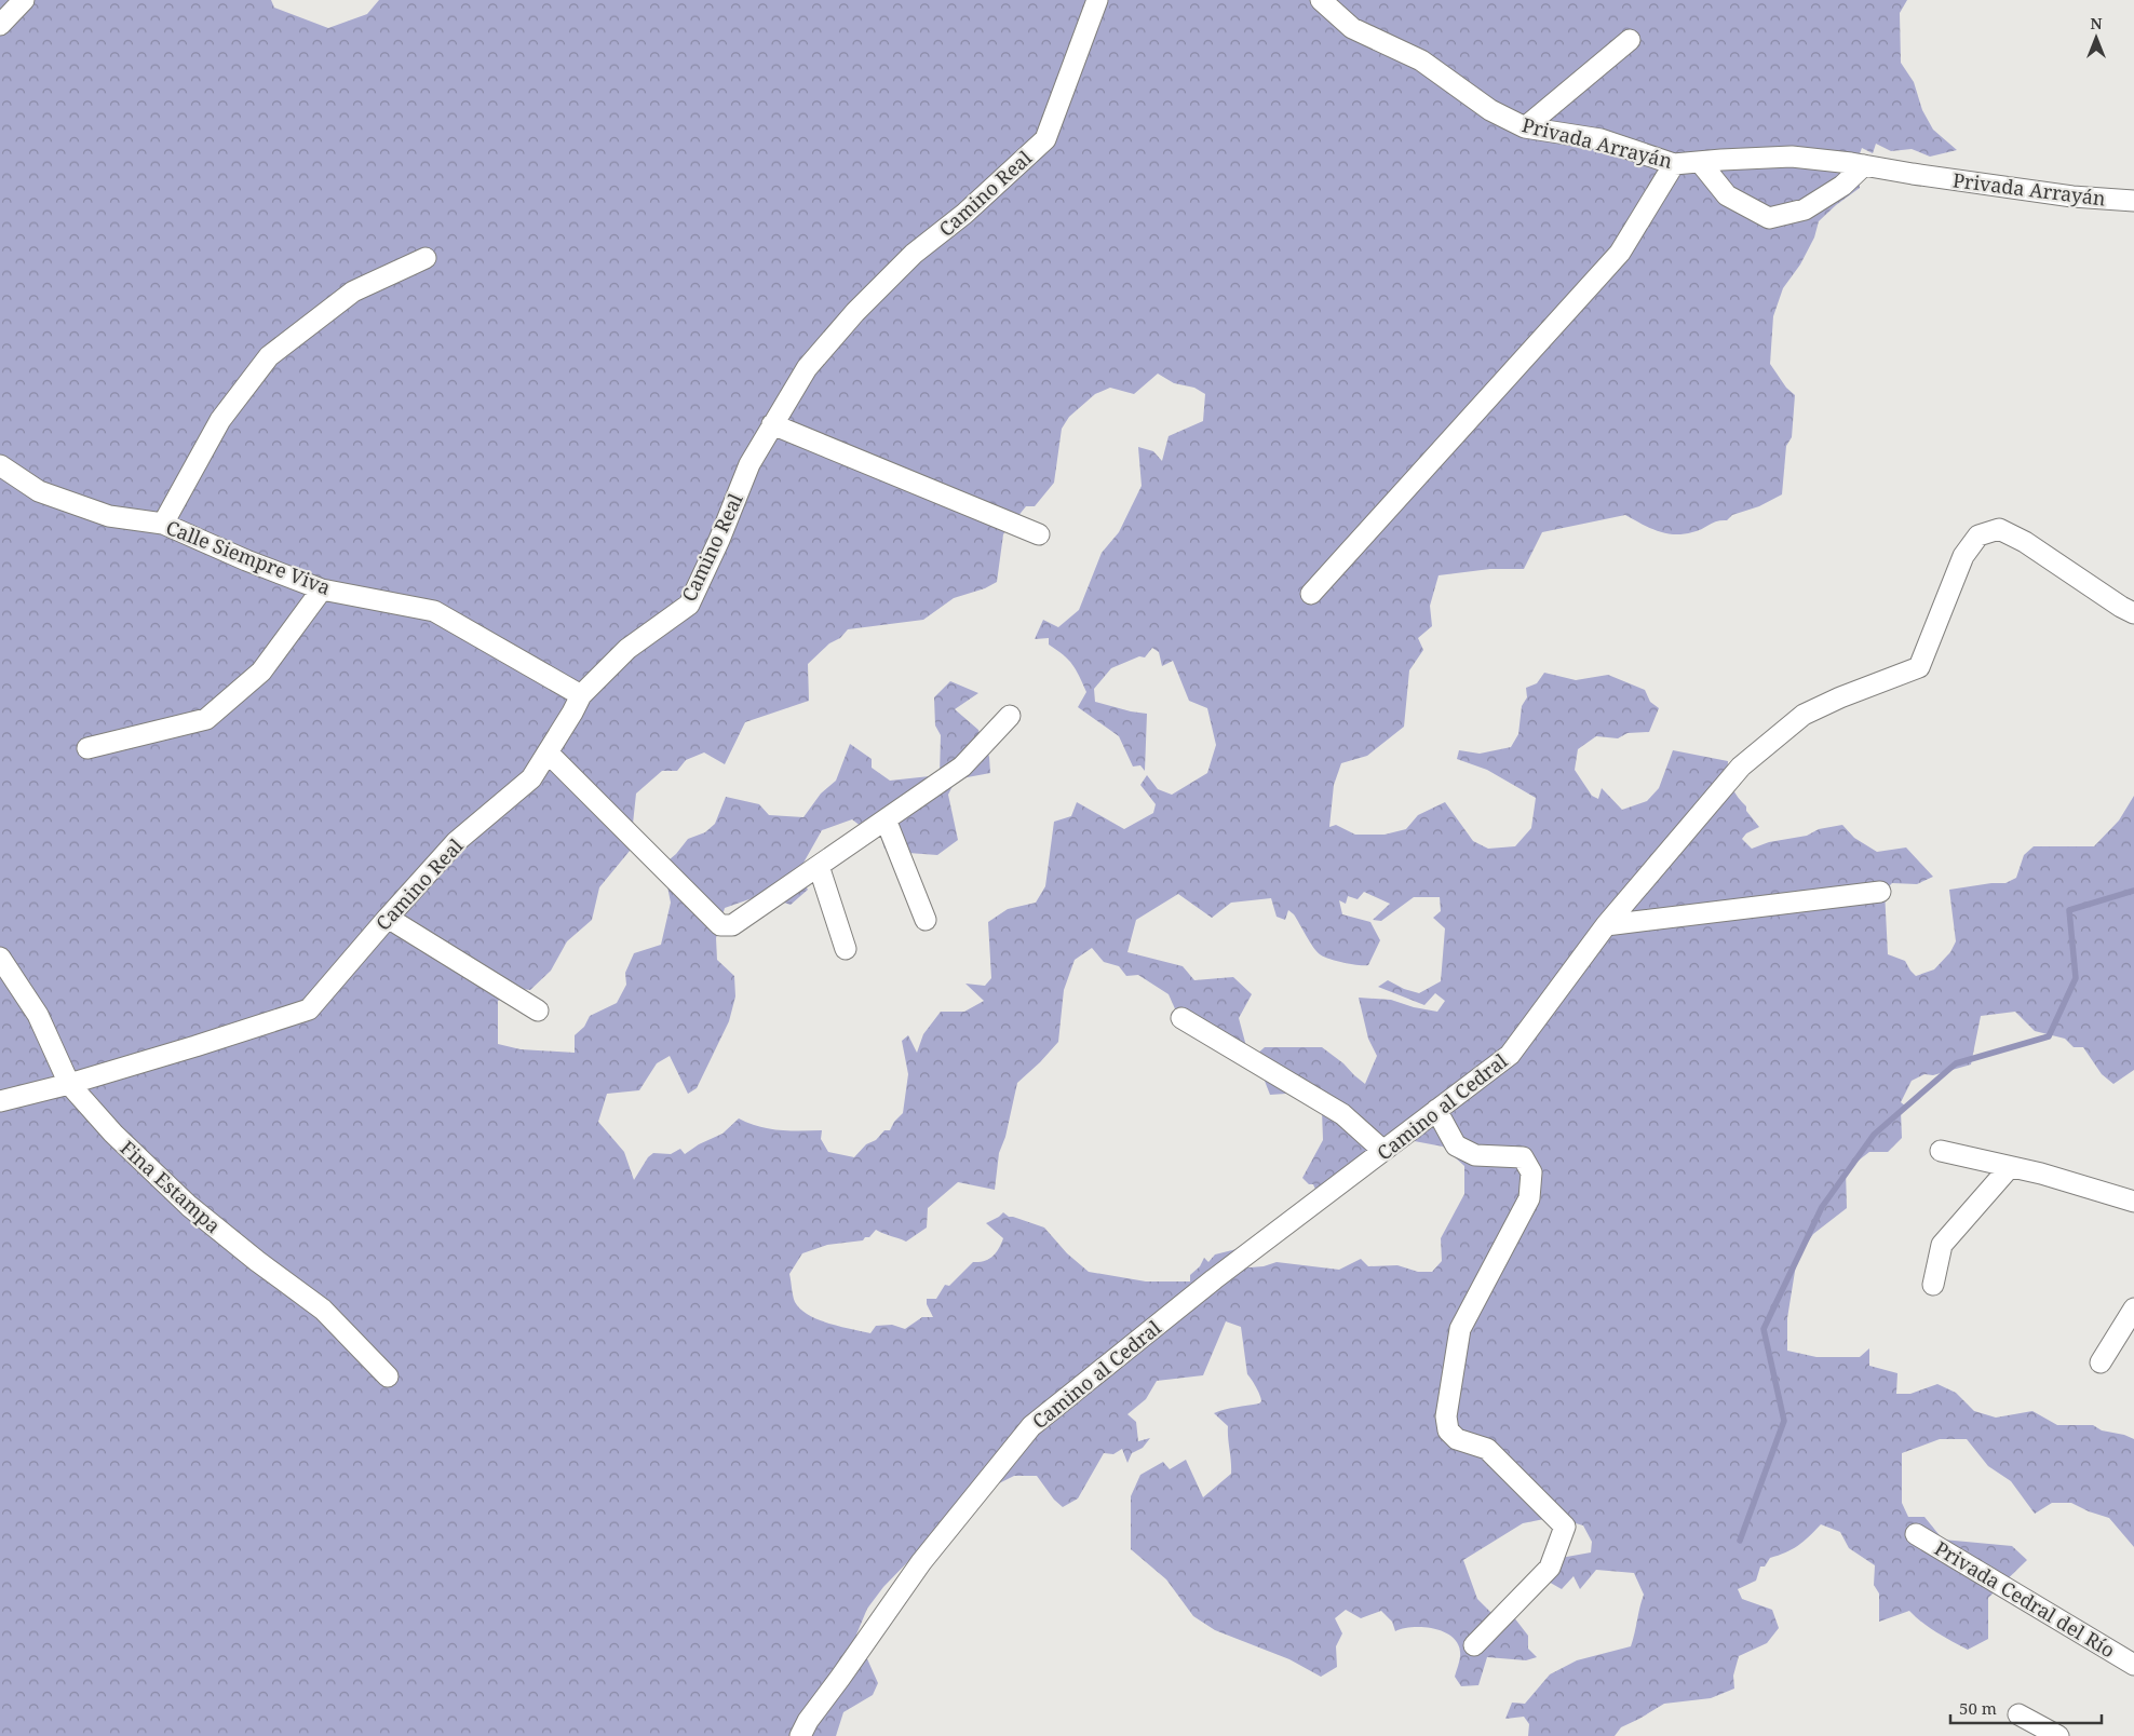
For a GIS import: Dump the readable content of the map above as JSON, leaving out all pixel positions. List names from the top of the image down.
{
  "streets": {
    "street": [
      "Privada Arrayán",
      "Camino Real",
      "Calle Siempre Viva",
      "Camino al Cedral",
      "Fina Estampa",
      "Privada Cedral del Río"
    ]
  },
  "crossings": [
    ["Camino Real", "Calle Siempre Viva"],
    ["Camino Real", "Fina Estampa"]
  ],
  "scale_bar": "50 m",
  "north": "top"
}
